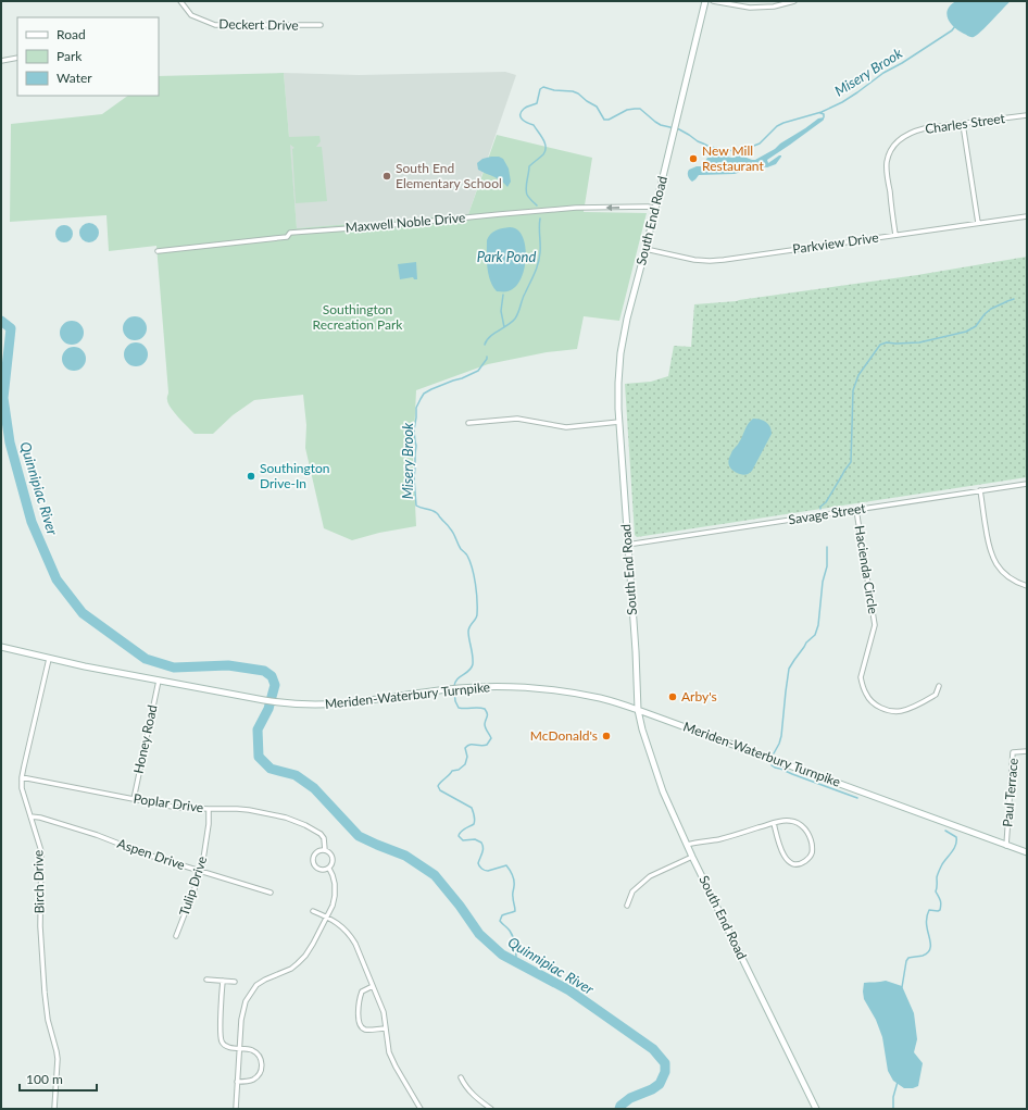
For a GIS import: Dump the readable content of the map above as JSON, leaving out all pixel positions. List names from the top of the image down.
{
  "streets": {
    "street": [
      "Deckert Drive",
      "Charles Street",
      "South End Road",
      "Maxwell Noble Drive",
      "Parkview Drive",
      "Savage Street",
      "Hacienda Circle",
      "Meriden-Waterbury Turnpike",
      "Honey Road",
      "Paul Terrace",
      "Poplar Drive",
      "Aspen Drive",
      "Birch Drive",
      "Tulip Drive"
    ]
  },
  "crossings": [
    ["Charles Street", "Parkview Drive"],
    ["South End Road", "Maxwell Noble Drive"],
    ["South End Road", "Parkview Drive"],
    ["South End Road", "Savage Street"],
    ["South End Road", "Meriden-Waterbury Turnpike"],
    ["Savage Street", "Hacienda Circle"],
    ["Meriden-Waterbury Turnpike", "Honey Road"],
    ["Meriden-Waterbury Turnpike", "Paul Terrace"],
    ["Meriden-Waterbury Turnpike", "Birch Drive"],
    ["Honey Road", "Poplar Drive"],
    ["Poplar Drive", "Birch Drive"],
    ["Poplar Drive", "Tulip Drive"],
    ["Aspen Drive", "Birch Drive"],
    ["Aspen Drive", "Tulip Drive"]
  ],
  "one_way": ["Maxwell Noble Drive"],
  "water": ["Misery Brook", "Park Pond", "Quinnipiac River"],
  "parks": ["Southington Recreation Park"],
  "places": [
    "New Mill Restaurant",
    "South End Elementary School",
    "Southington Drive-In",
    "Arby's",
    "McDonald's"
  ],
  "legend": ["Road", "Park", "Water"],
  "scale_bar": "100 m"
}
